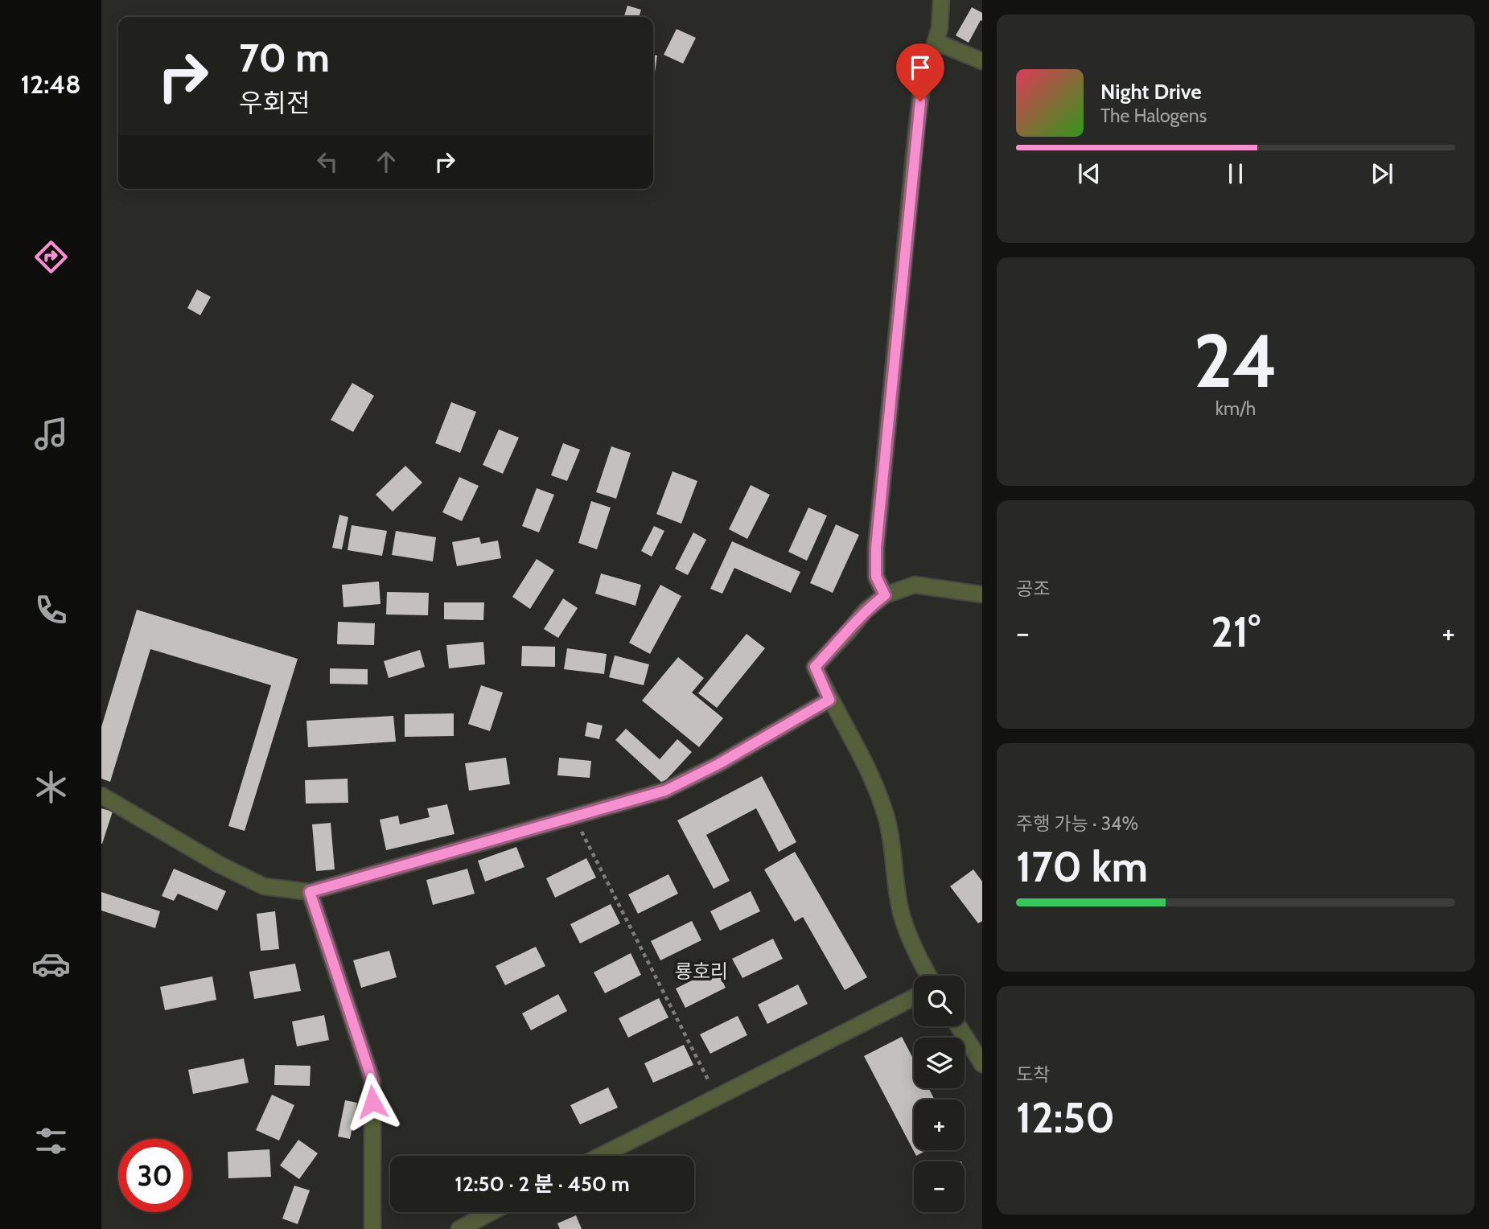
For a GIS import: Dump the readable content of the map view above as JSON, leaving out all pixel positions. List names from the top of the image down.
{
  "districts": ["룡호리"],
  "page": {
    "tabs": "12:48",
    "turn": ["70 m", "우회전"],
    "song": ["Night Drive", "The Halogens"],
    "tile": [
      ["24", "km/h"],
      "공조",
      ["주행 가능 · 34%", "170 km"],
      ["도착", "12:50"]
    ],
    "heat": ["−", "21°", "+"],
    "map_buttons": ["+", "−"],
    "limit": "30",
    "trip": "12:50 · 2 분 · 450 m"
  }
}
